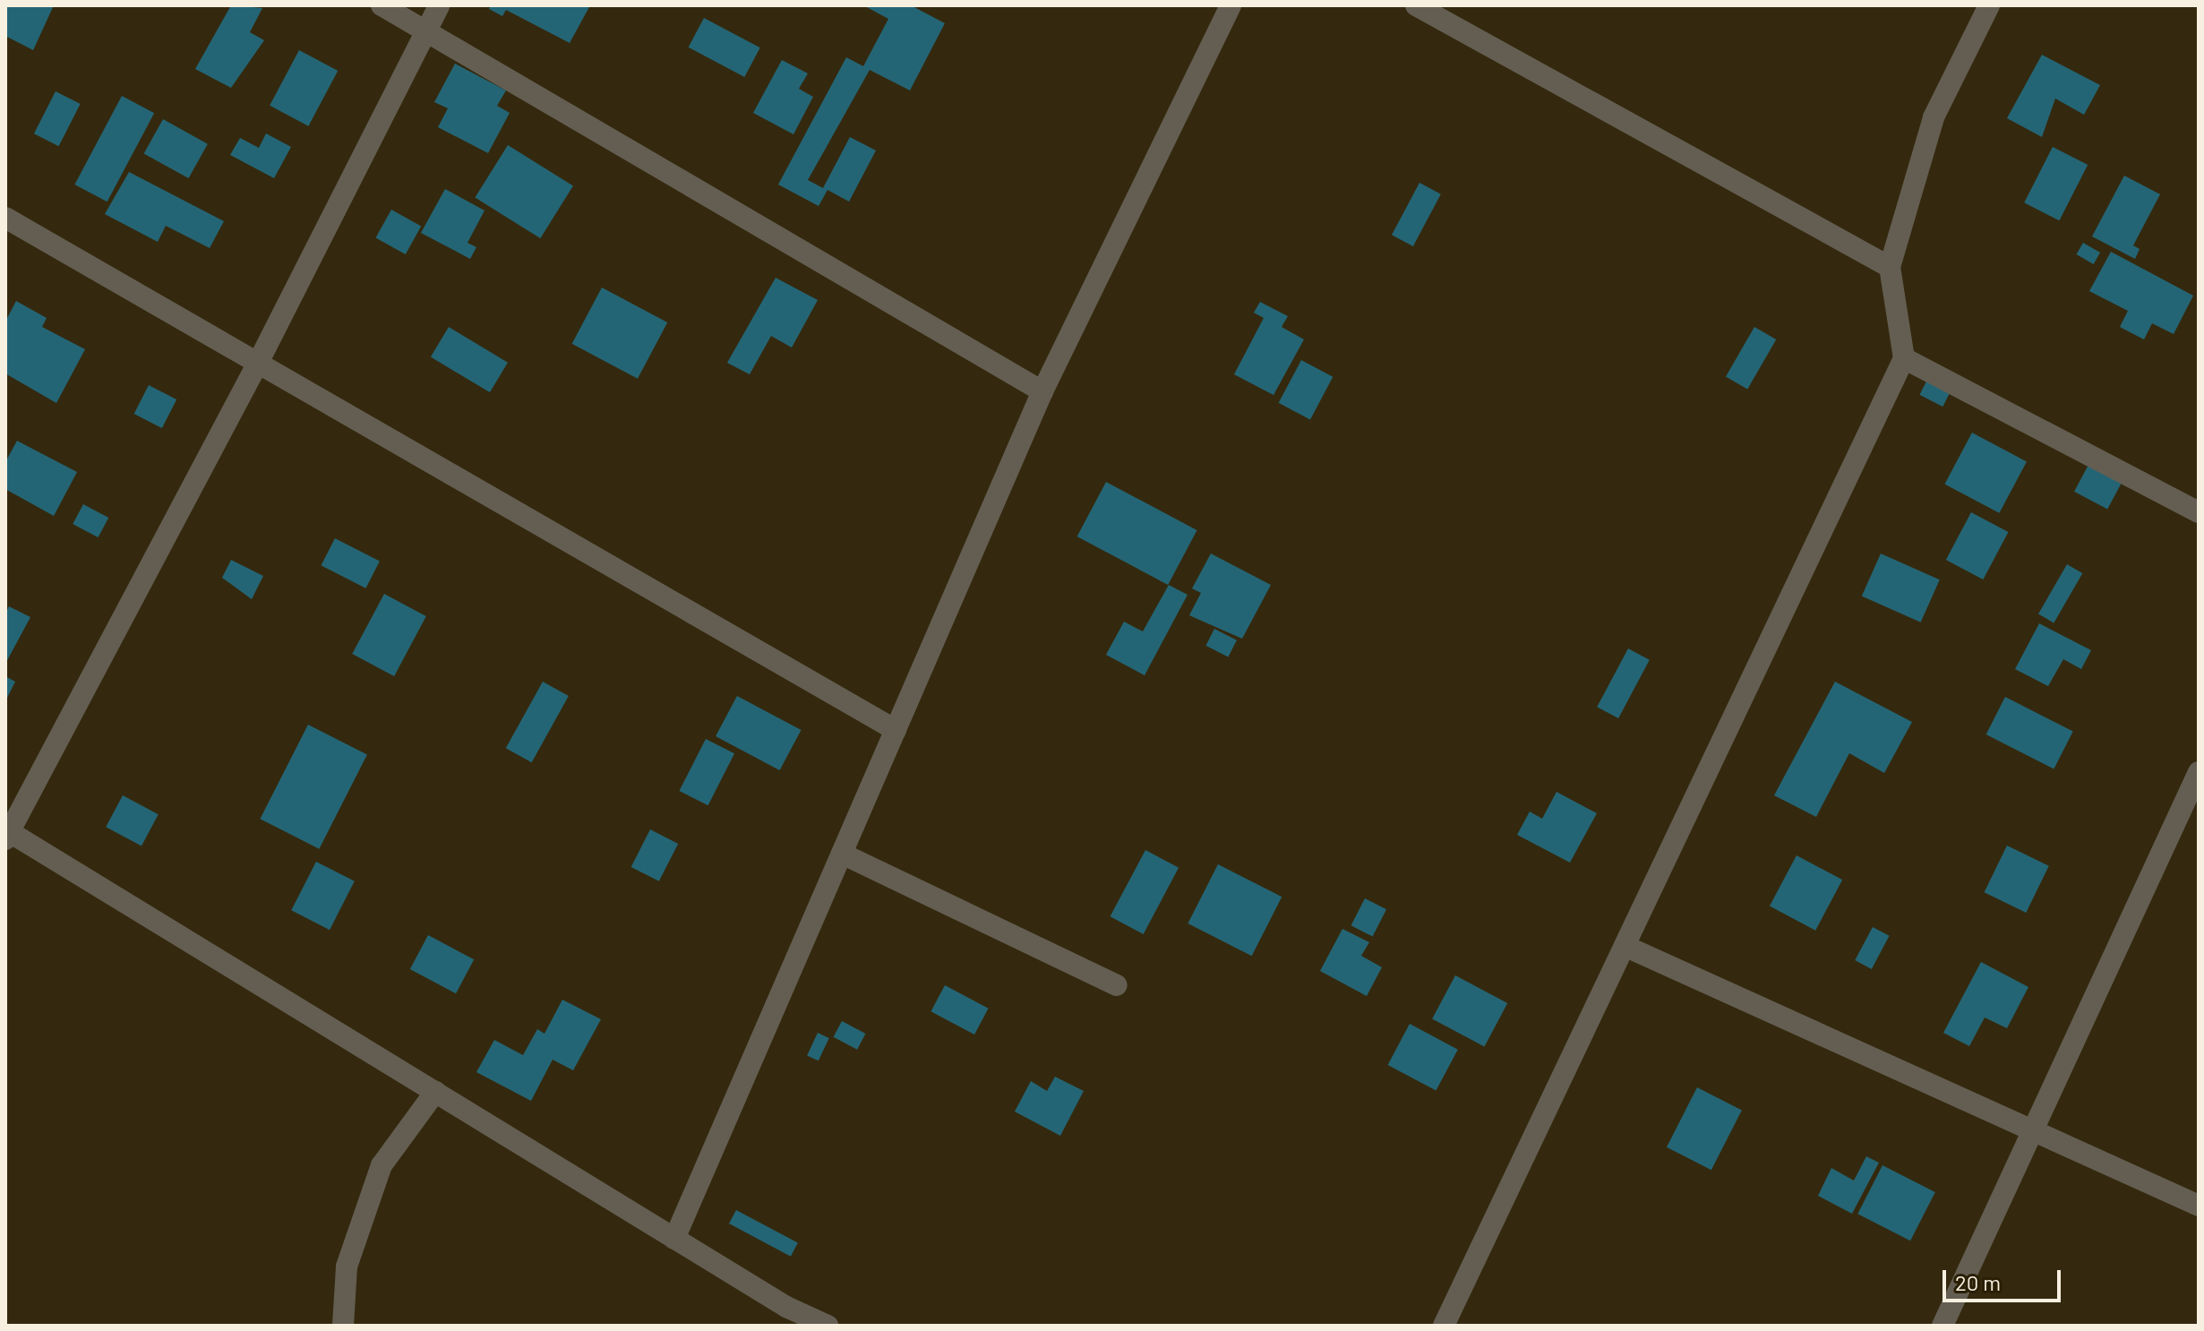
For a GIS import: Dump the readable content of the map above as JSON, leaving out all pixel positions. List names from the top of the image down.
{
  "scale_bar": "20 m"
}
